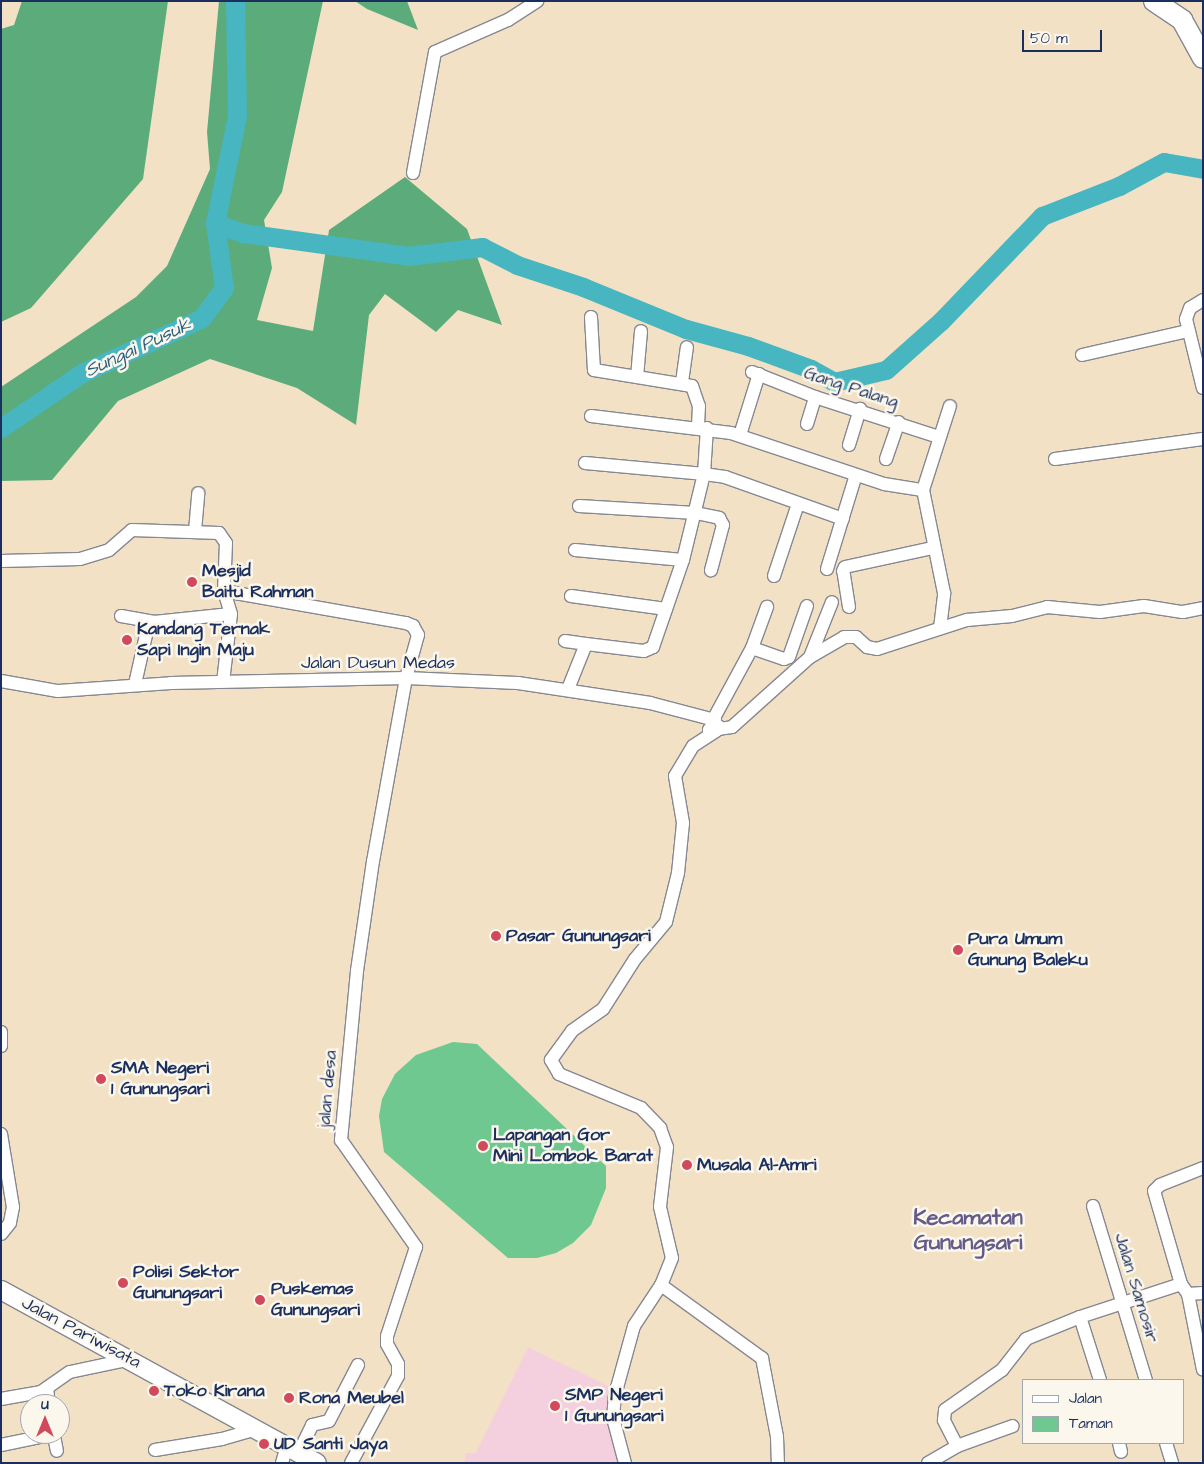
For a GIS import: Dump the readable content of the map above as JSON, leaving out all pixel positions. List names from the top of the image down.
{
  "streets": {
    "main road": ["Jalan Pariwisata"],
    "street": [
      "Gang Palang",
      "Jalan Dusun Medas",
      "jalan desa",
      "Jalan Samosir"
    ]
  },
  "crossings": [
    ["Jalan Dusun Medas", "jalan desa"]
  ],
  "districts": ["Kecamatan Gunungsari"],
  "water": ["Sungai Pusuk"],
  "places": [
    "Mesjid Baitu Rahman",
    "Kandang Ternak Sapi Ingin Maju",
    "Pasar Gunungsari",
    "Pura Umum Gunung Baleku",
    "SMA Negeri 1 Gunungsari",
    "Lapangan Gor Mini Lombok Barat",
    "Musala Al-Amri",
    "Polisi Sektor Gunungsari",
    "Puskemas Gunungsari",
    "Toko Kirana",
    "Rona Meubel",
    "SMP Negeri 1 Gunungsari",
    "UD Santi Jaya"
  ],
  "legend": ["Jalan", "Taman"],
  "scale_bar": "50 m",
  "north": "top"
}
